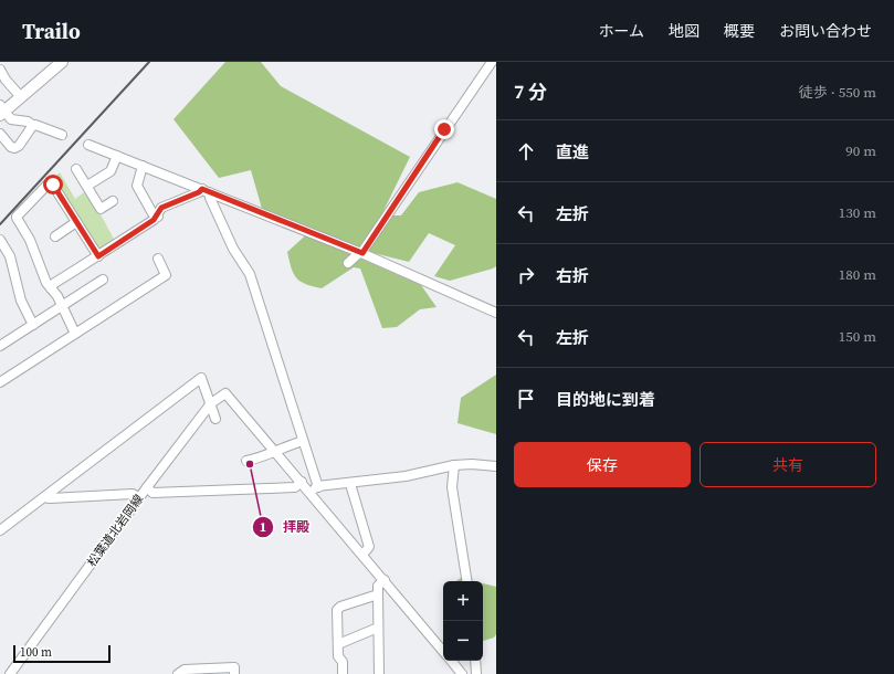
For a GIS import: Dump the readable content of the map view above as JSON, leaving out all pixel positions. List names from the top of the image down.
{
  "streets": {
    "street": ["松葉道北岩岡線"]
  },
  "places": ["拝殿"],
  "scale_bar": "100 m",
  "page": {
    "header": "Trailo",
    "nav": [
      "ホーム",
      "地図",
      "概要",
      "お問い合わせ"
    ],
    "heading": ["7 分", "徒歩 · 550 m"],
    "list": [
      ["直進", "90 m"],
      ["左折", "130 m"],
      ["右折", "180 m"],
      ["左折", "150 m"],
      "目的地に到着"
    ],
    "buttons": ["保存", "共有"],
    "map_buttons": ["+", "−"],
    "scale": "100 m"
  }
}
